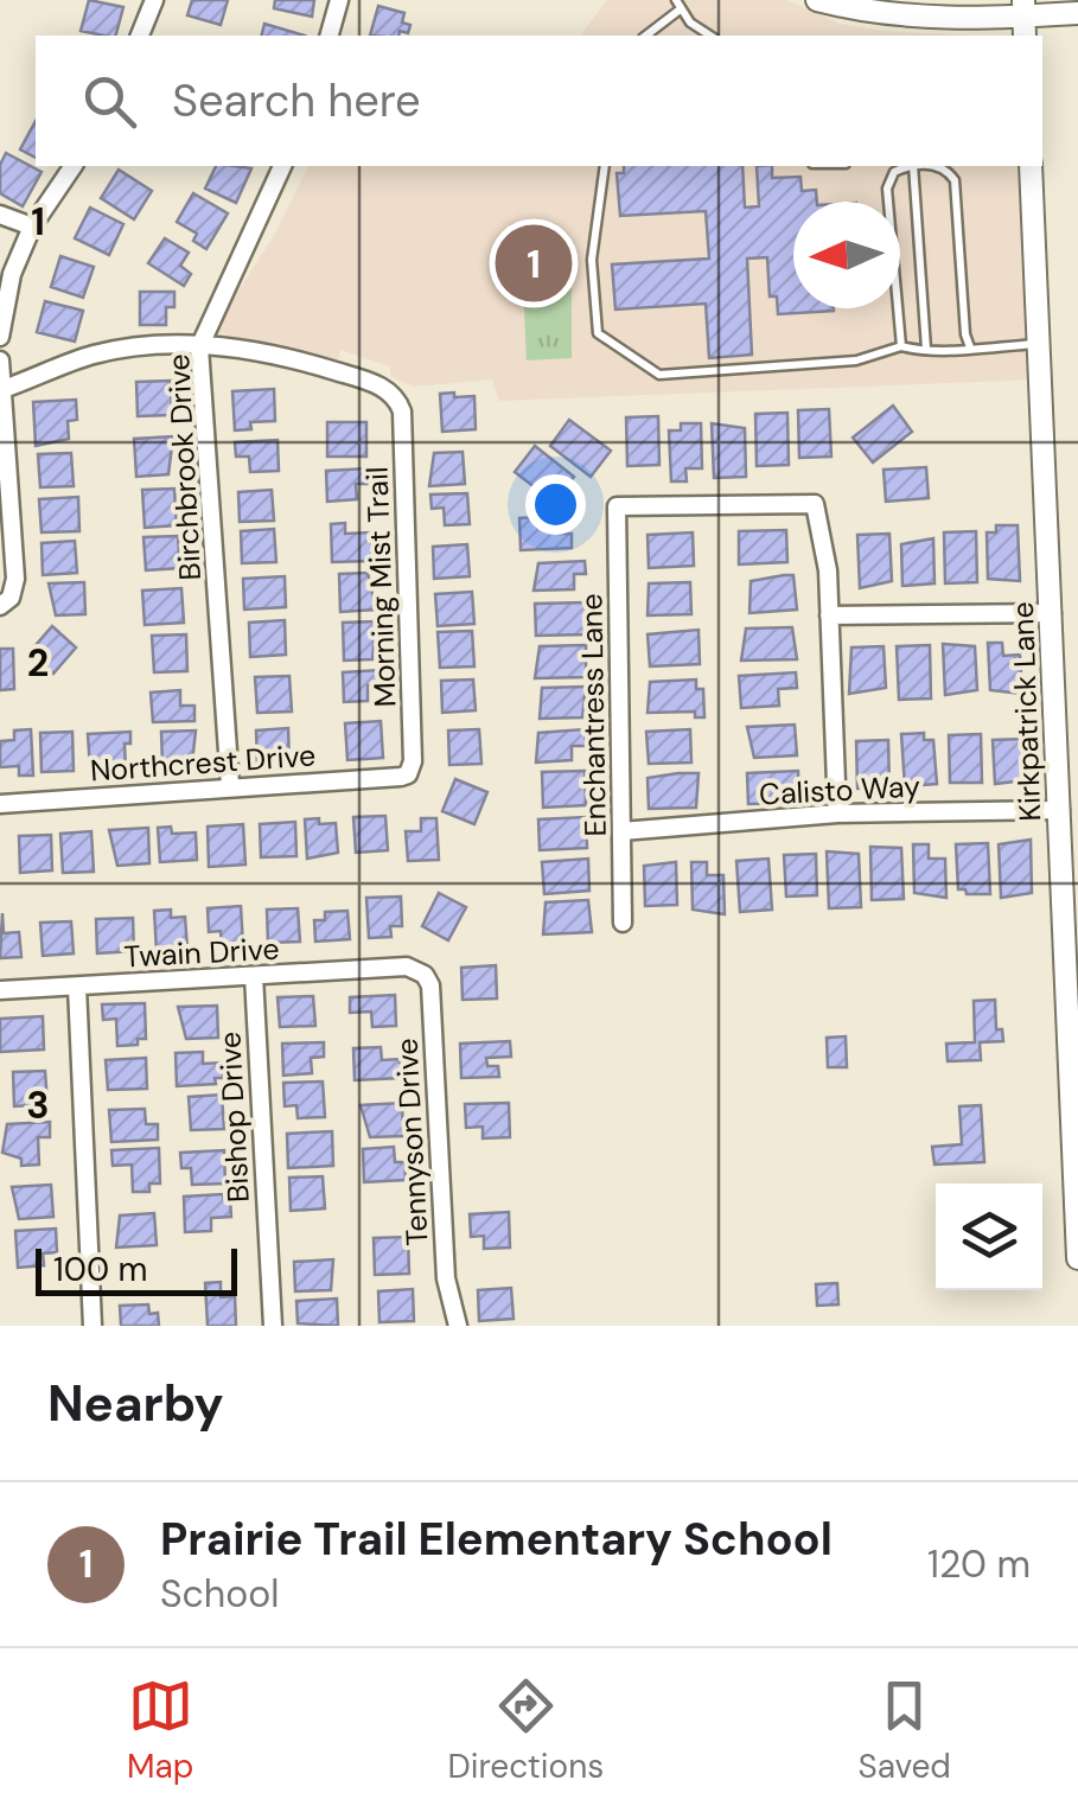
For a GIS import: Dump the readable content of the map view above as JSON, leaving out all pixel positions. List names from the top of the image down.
{
  "streets": {
    "street": [
      "Birchbrook Drive",
      "Morning Mist Trail",
      "Kirkpatrick Lane",
      "Enchantress Lane",
      "Northcrest Drive",
      "Calisto Way",
      "Twain Drive",
      "Bishop Drive",
      "Tennyson Drive"
    ]
  },
  "crossings": [
    ["Birchbrook Drive", "Morning Mist Trail"],
    ["Birchbrook Drive", "Northcrest Drive"],
    ["Morning Mist Trail", "Northcrest Drive"],
    ["Kirkpatrick Lane", "Calisto Way"],
    ["Enchantress Lane", "Calisto Way"],
    ["Twain Drive", "Bishop Drive"],
    ["Twain Drive", "Tennyson Drive"]
  ],
  "scale_bar": "100 m",
  "north": "left",
  "page": {
    "search": "Search here",
    "pins": "1",
    "scale": "100 m",
    "heading": "Nearby",
    "list": [
      {
        "mark": "1",
        "name": "Prairie Trail Elementary School",
        "note": "School",
        "value": "120 m"
      }
    ],
    "nav": ["Map", "Directions", "Saved"]
  },
  "grid": {
    "rows": ["1", "2", "3"]
  }
}
